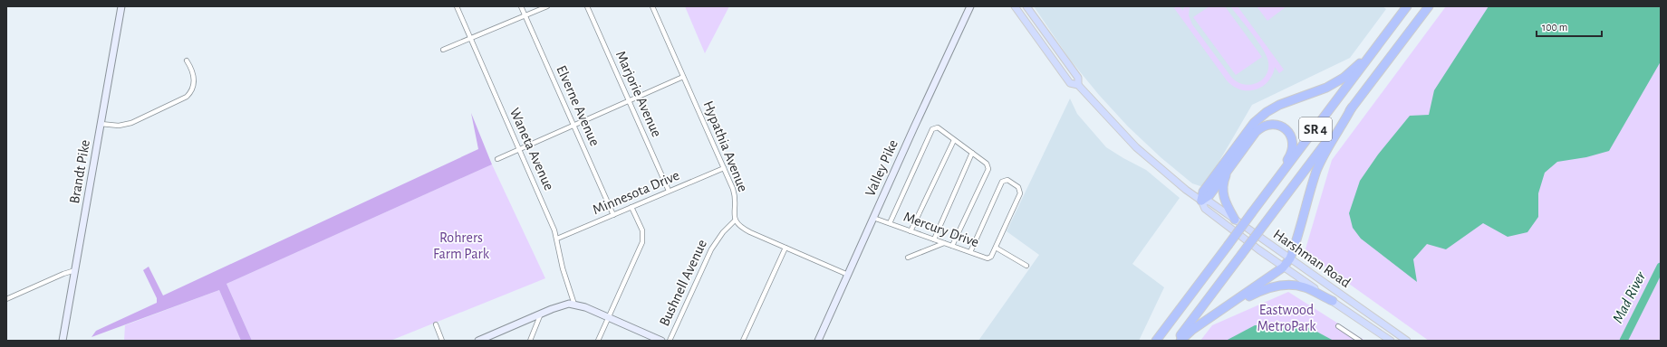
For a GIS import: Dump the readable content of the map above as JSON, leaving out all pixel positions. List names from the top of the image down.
{
  "streets": {
    "highway": ["SR 4"],
    "main road": ["Harshman Road"],
    "street": [
      "Marjorie Avenue",
      "Elverne Avenue",
      "Hypathia Avenue",
      "Waneta Avenue",
      "Valley Pike",
      "Brandt Pike",
      "Minnesota Drive",
      "Mercury Drive",
      "Bushnell Avenue"
    ]
  },
  "crossings": [
    ["Marjorie Avenue", "Minnesota Drive"],
    ["Elverne Avenue", "Minnesota Drive"],
    ["Hypathia Avenue", "Minnesota Drive"],
    ["Hypathia Avenue", "Bushnell Avenue"],
    ["Waneta Avenue", "Minnesota Drive"],
    ["Valley Pike", "Mercury Drive"]
  ],
  "water": ["Mad River"],
  "parks": ["Rohrers Farm Park", "Eastwood MetroPark"],
  "scale_bar": "100 m"
}
